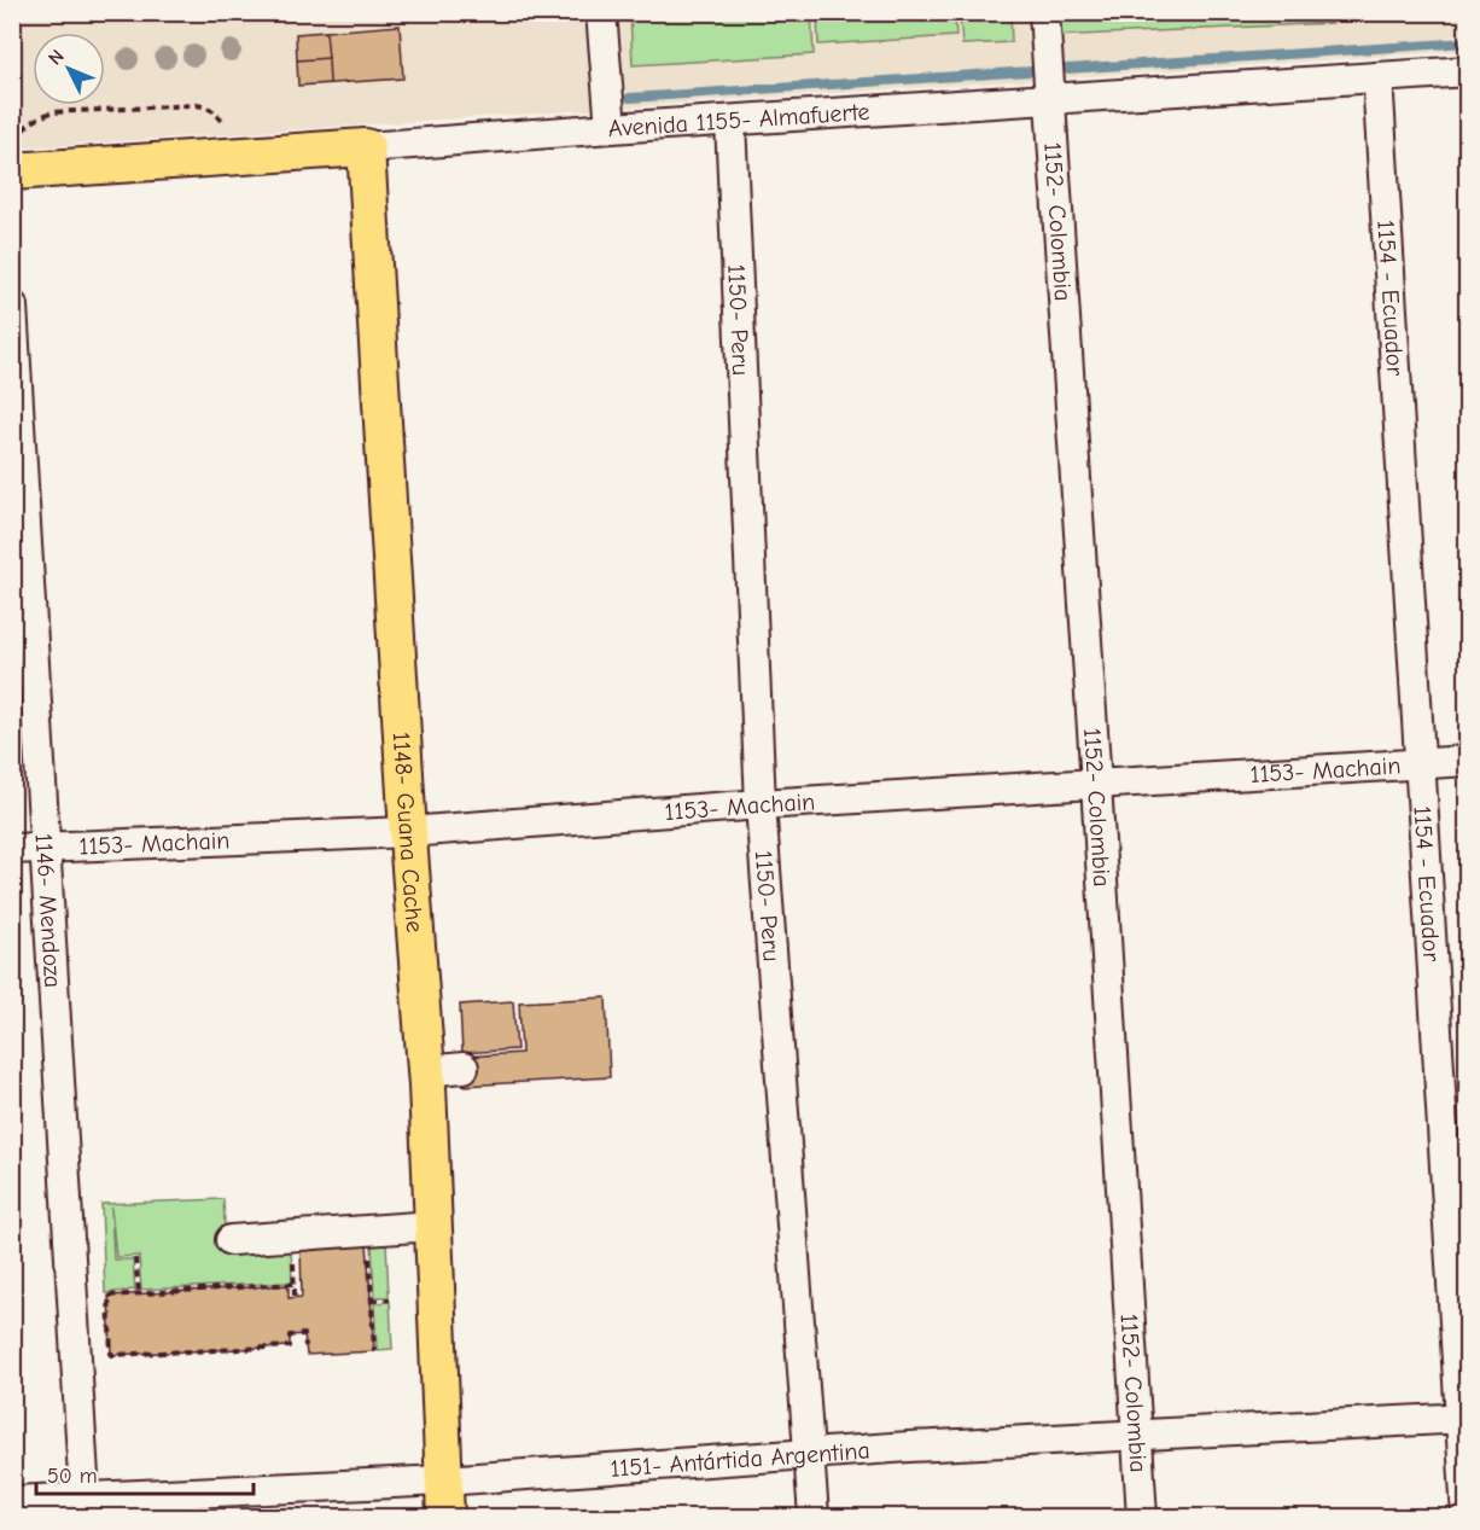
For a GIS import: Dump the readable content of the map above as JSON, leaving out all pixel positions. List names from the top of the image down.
{
  "streets": {
    "main road": ["Avenida 1155- Almafuerte", "1148- Guana Cache"],
    "street": [
      "1152- Colombia",
      "1154 - Ecuador",
      "1150- Peru",
      "1153- Machain",
      "1146- Mendoza",
      "1151- Antártida Argentina"
    ]
  },
  "crossings": [
    ["Avenida 1155- Almafuerte", "1152- Colombia"],
    ["Avenida 1155- Almafuerte", "1154 - Ecuador"],
    ["Avenida 1155- Almafuerte", "1150- Peru"],
    ["Avenida 1155- Almafuerte", "1148- Guana Cache"],
    ["1152- Colombia", "1153- Machain"],
    ["1152- Colombia", "1151- Antártida Argentina"],
    ["1154 - Ecuador", "1153- Machain"],
    ["1154 - Ecuador", "1151- Antártida Argentina"],
    ["1150- Peru", "1153- Machain"],
    ["1150- Peru", "1151- Antártida Argentina"],
    ["1153- Machain", "1148- Guana Cache"],
    ["1153- Machain", "1146- Mendoza"],
    ["1148- Guana Cache", "1151- Antártida Argentina"],
    ["1146- Mendoza", "1151- Antártida Argentina"]
  ],
  "scale_bar": "50 m",
  "north": "top left"
}
